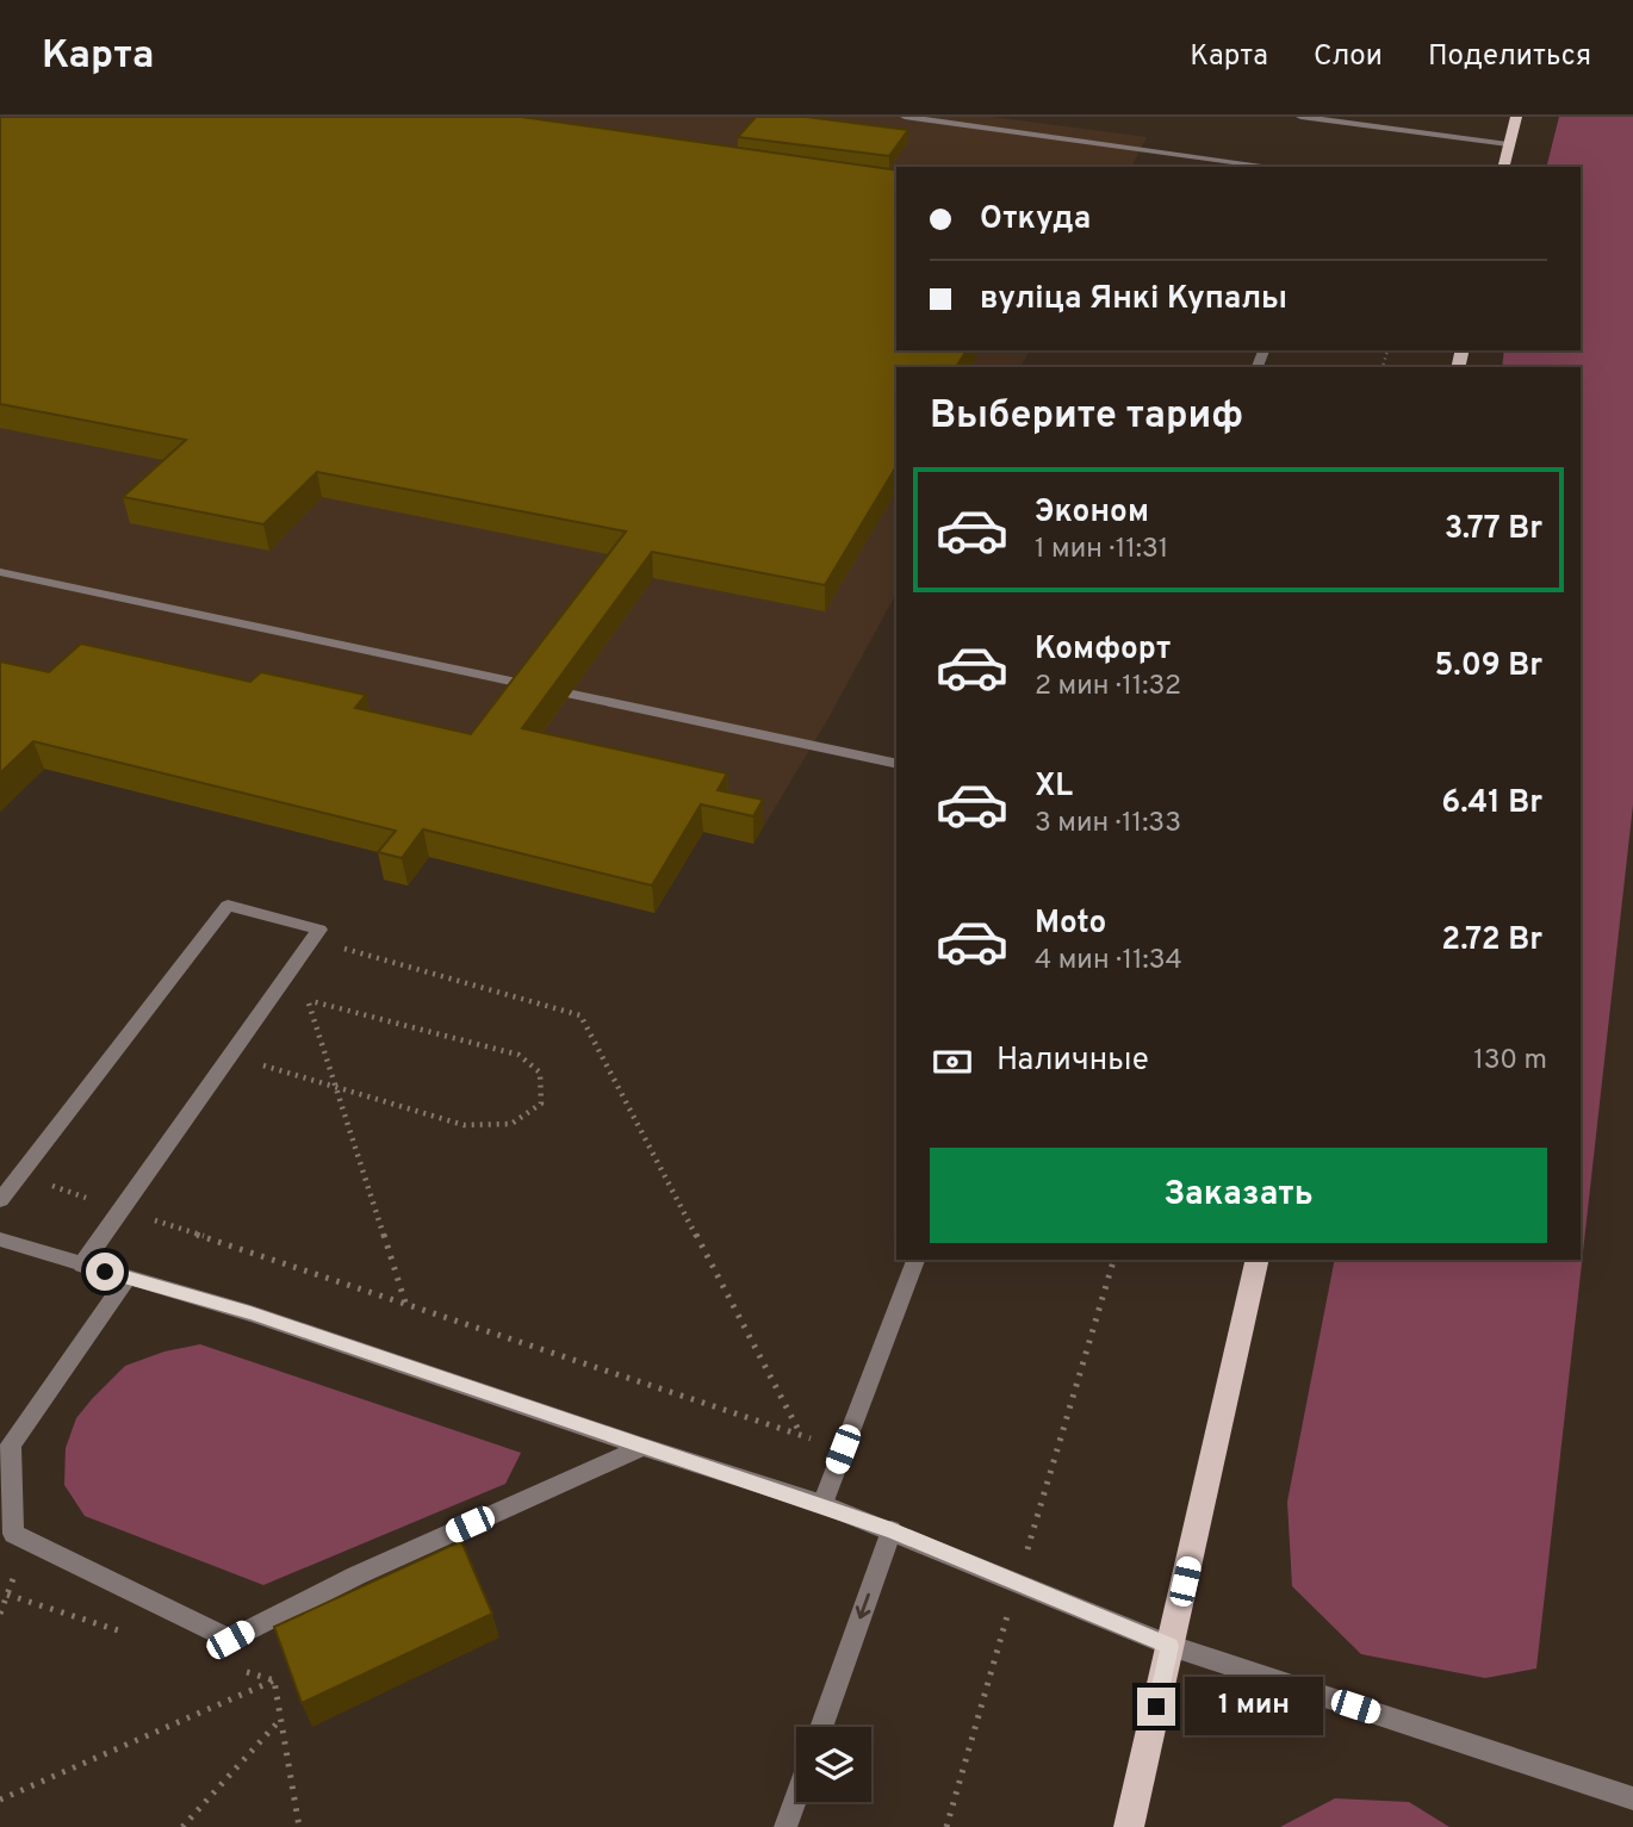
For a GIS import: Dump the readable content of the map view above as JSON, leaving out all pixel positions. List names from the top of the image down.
{
  "page": {
    "header": "Карта",
    "nav": ["Карта", "Слои", "Поделиться"],
    "banner": ["Откуда", "вуліца Янкі Купалы"],
    "heading": "Выберите тариф",
    "list": [
      {
        "name": "Эконом",
        "note": "1 мин · 11:31",
        "value": "3.77 Br"
      },
      {
        "name": "Комфорт",
        "note": "2 мин · 11:32",
        "value": "5.09 Br"
      },
      {
        "name": "XL",
        "note": "3 мин · 11:33",
        "value": "6.41 Br"
      },
      {
        "name": "Moto",
        "note": "4 мин · 11:34",
        "value": "2.72 Br"
      }
    ],
    "pay": ["Наличные", "130 m"],
    "buttons": "Заказать",
    "bubble": "1 мин"
  }
}
